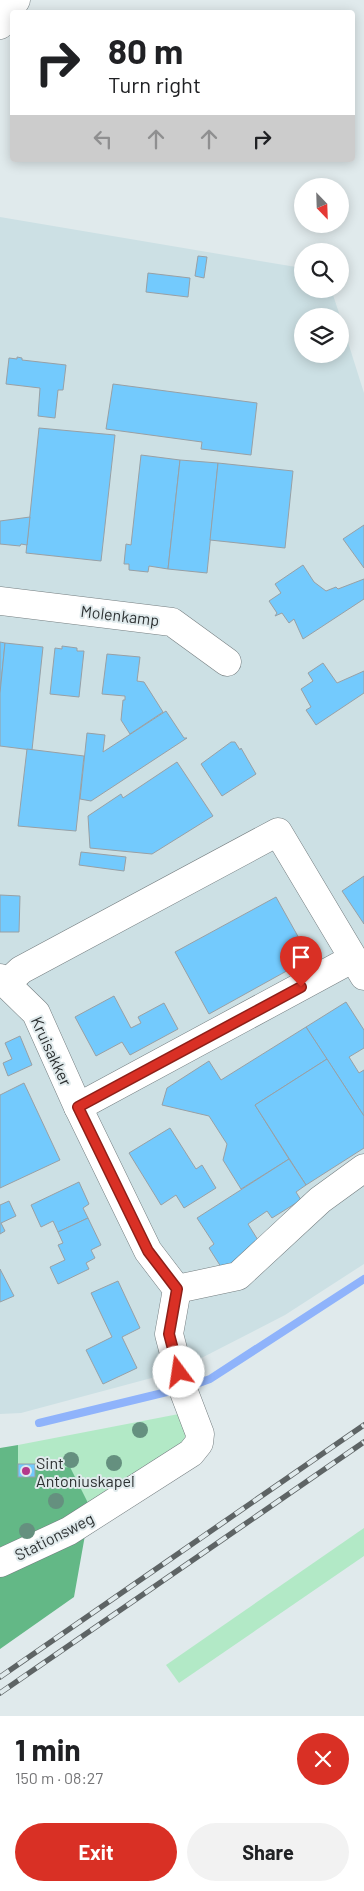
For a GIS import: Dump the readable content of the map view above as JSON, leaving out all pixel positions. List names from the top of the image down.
{
  "streets": {
    "street": ["Molenkamp", "Kruisakker", "Stationsweg"]
  },
  "places": ["Sint Antoniuskapel"],
  "north": "bottom right",
  "page": {
    "turn": ["80 m", "Turn right"],
    "heading": ["1 min", "150 m · 08:27"],
    "buttons": ["Exit", "Share"]
  }
}
